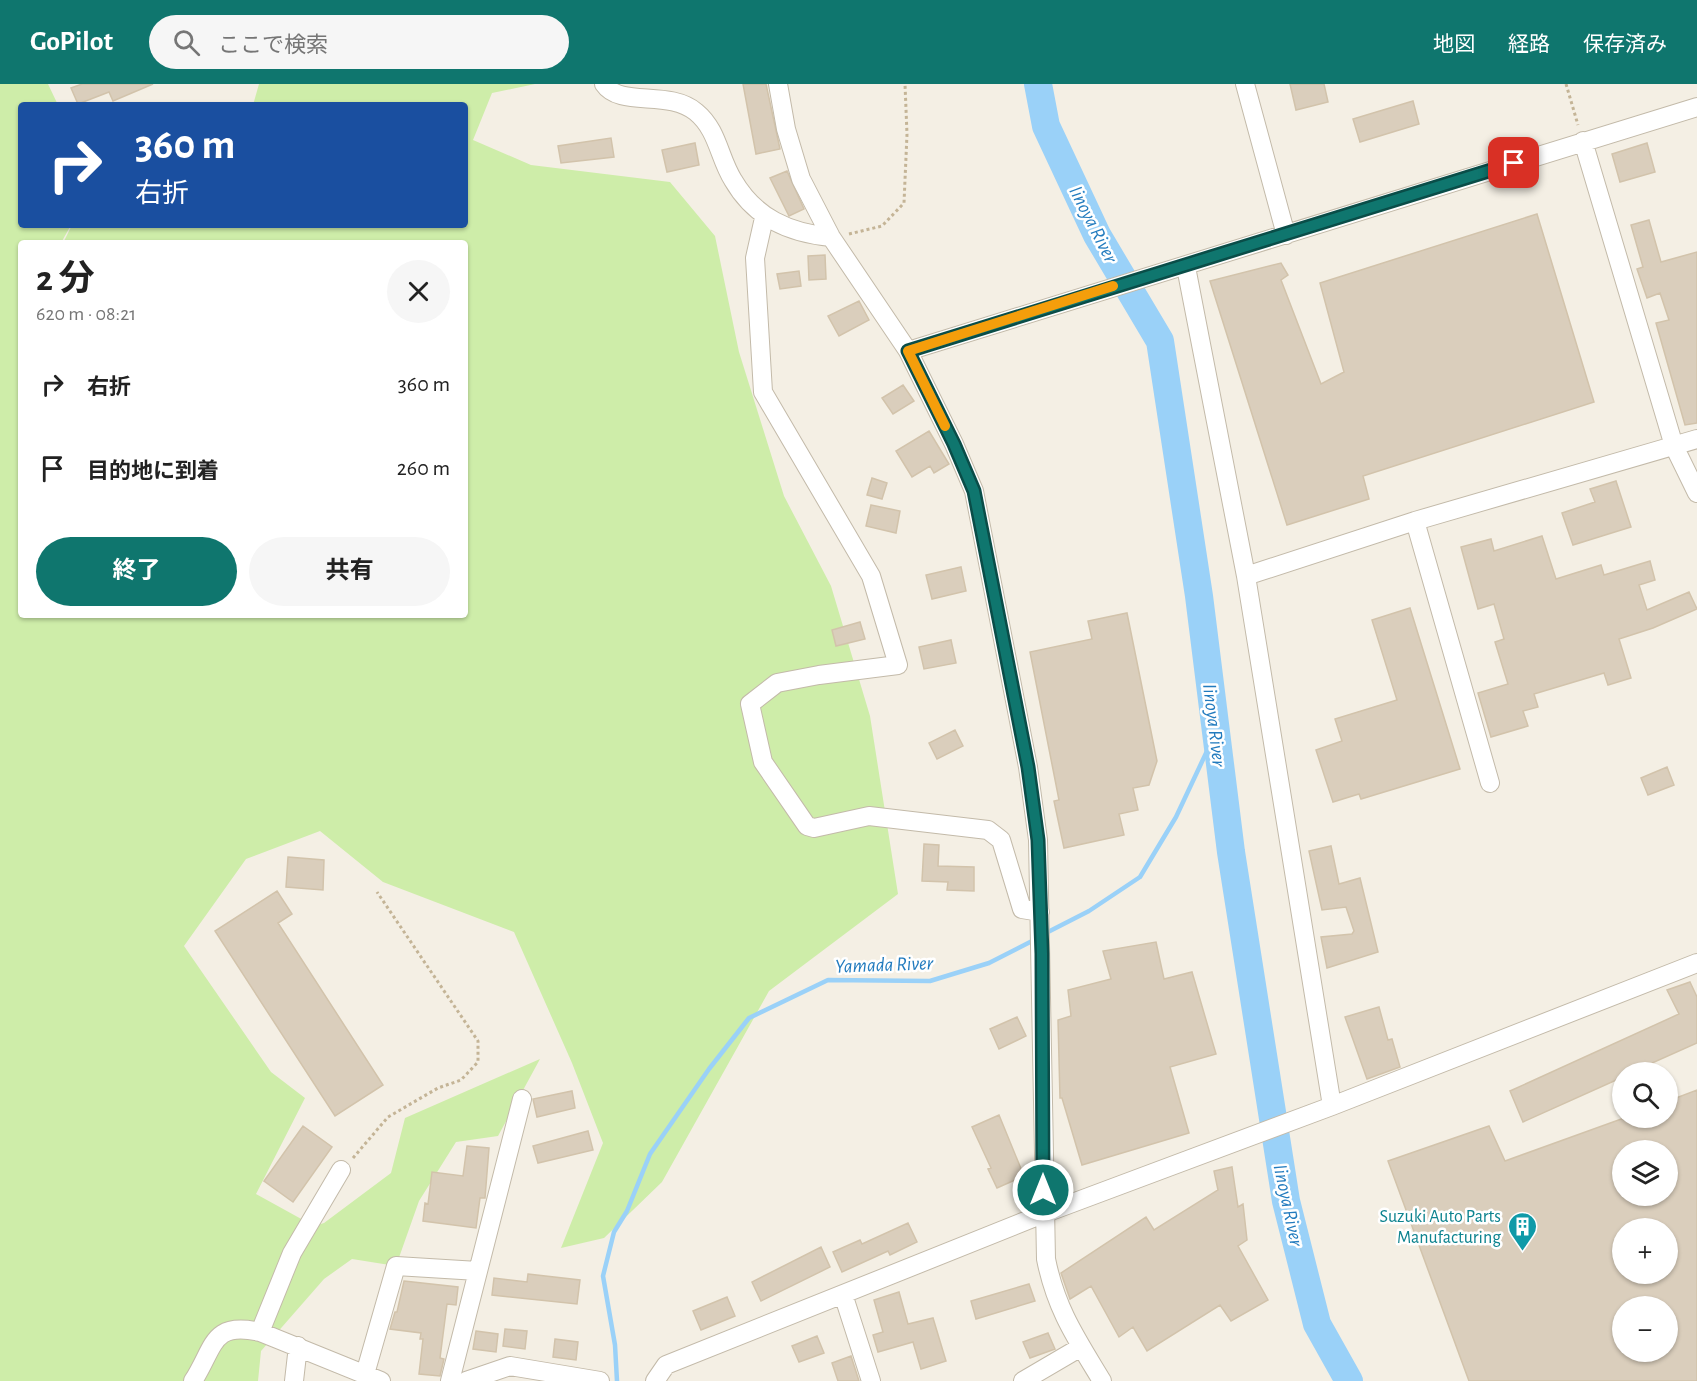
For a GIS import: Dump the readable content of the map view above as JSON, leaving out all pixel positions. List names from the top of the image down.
{
  "water": ["Iinoya River", "Yamada River"],
  "places": {
    "building": ["Suzuki Auto Parts Manufacturing"]
  },
  "page": {
    "header": "GoPilot",
    "search": "ここで検索",
    "nav": ["地図", "経路", "保存済み"],
    "turn": ["360 m", "右折"],
    "heading": ["2 分", "620 m · 08:21"],
    "list": [
      {
        "name": "右折",
        "value": "360 m"
      },
      {
        "name": "目的地に到着",
        "value": "260 m"
      }
    ],
    "buttons": ["終了", "共有"],
    "map_buttons": ["+", "−"]
  }
}
